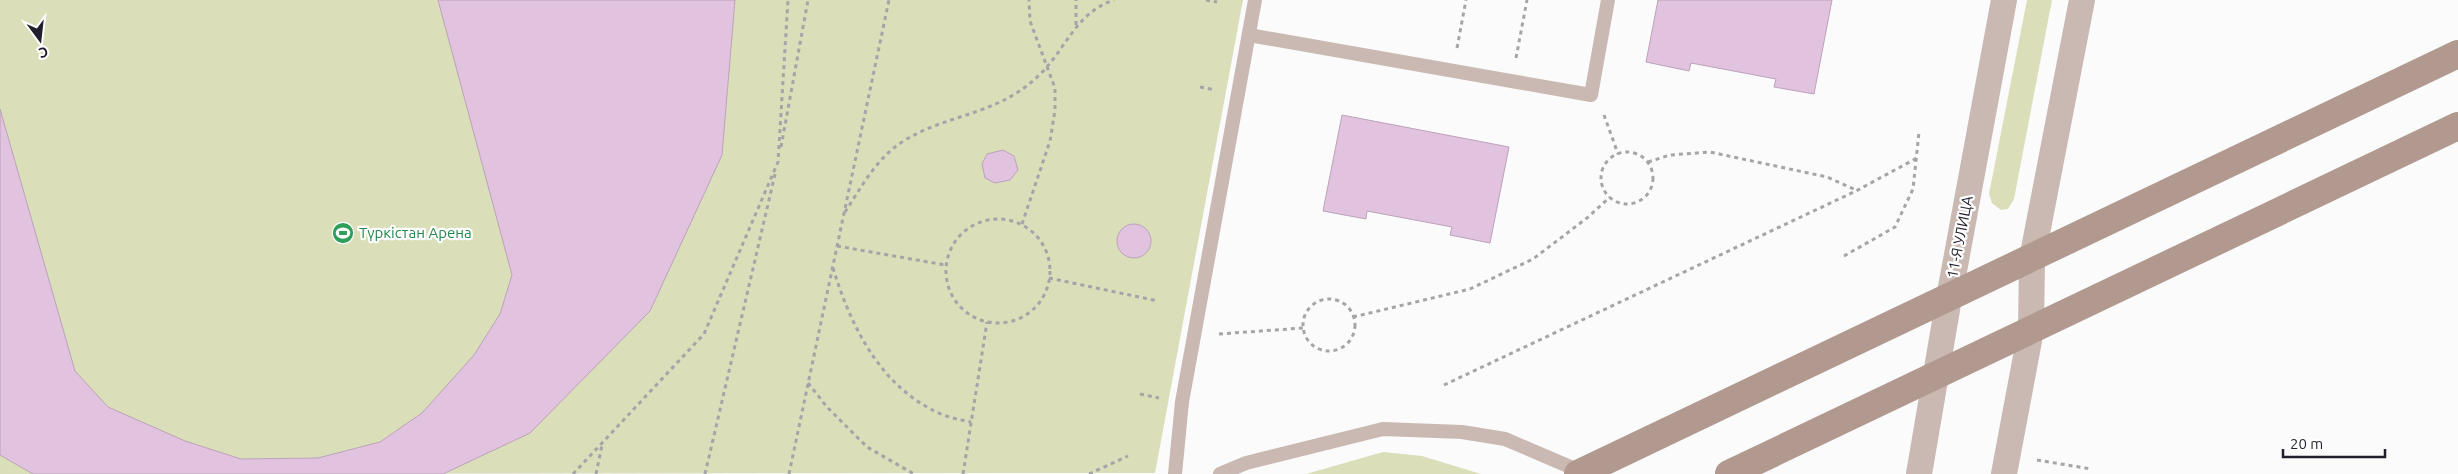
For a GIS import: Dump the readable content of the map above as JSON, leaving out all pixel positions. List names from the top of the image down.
{
  "streets": {
    "street": ["11-Я УЛИЦА"]
  },
  "places": {
    "sports": ["Түркістан Арена"]
  },
  "scale_bar": "20 m",
  "north": "bottom"
}
